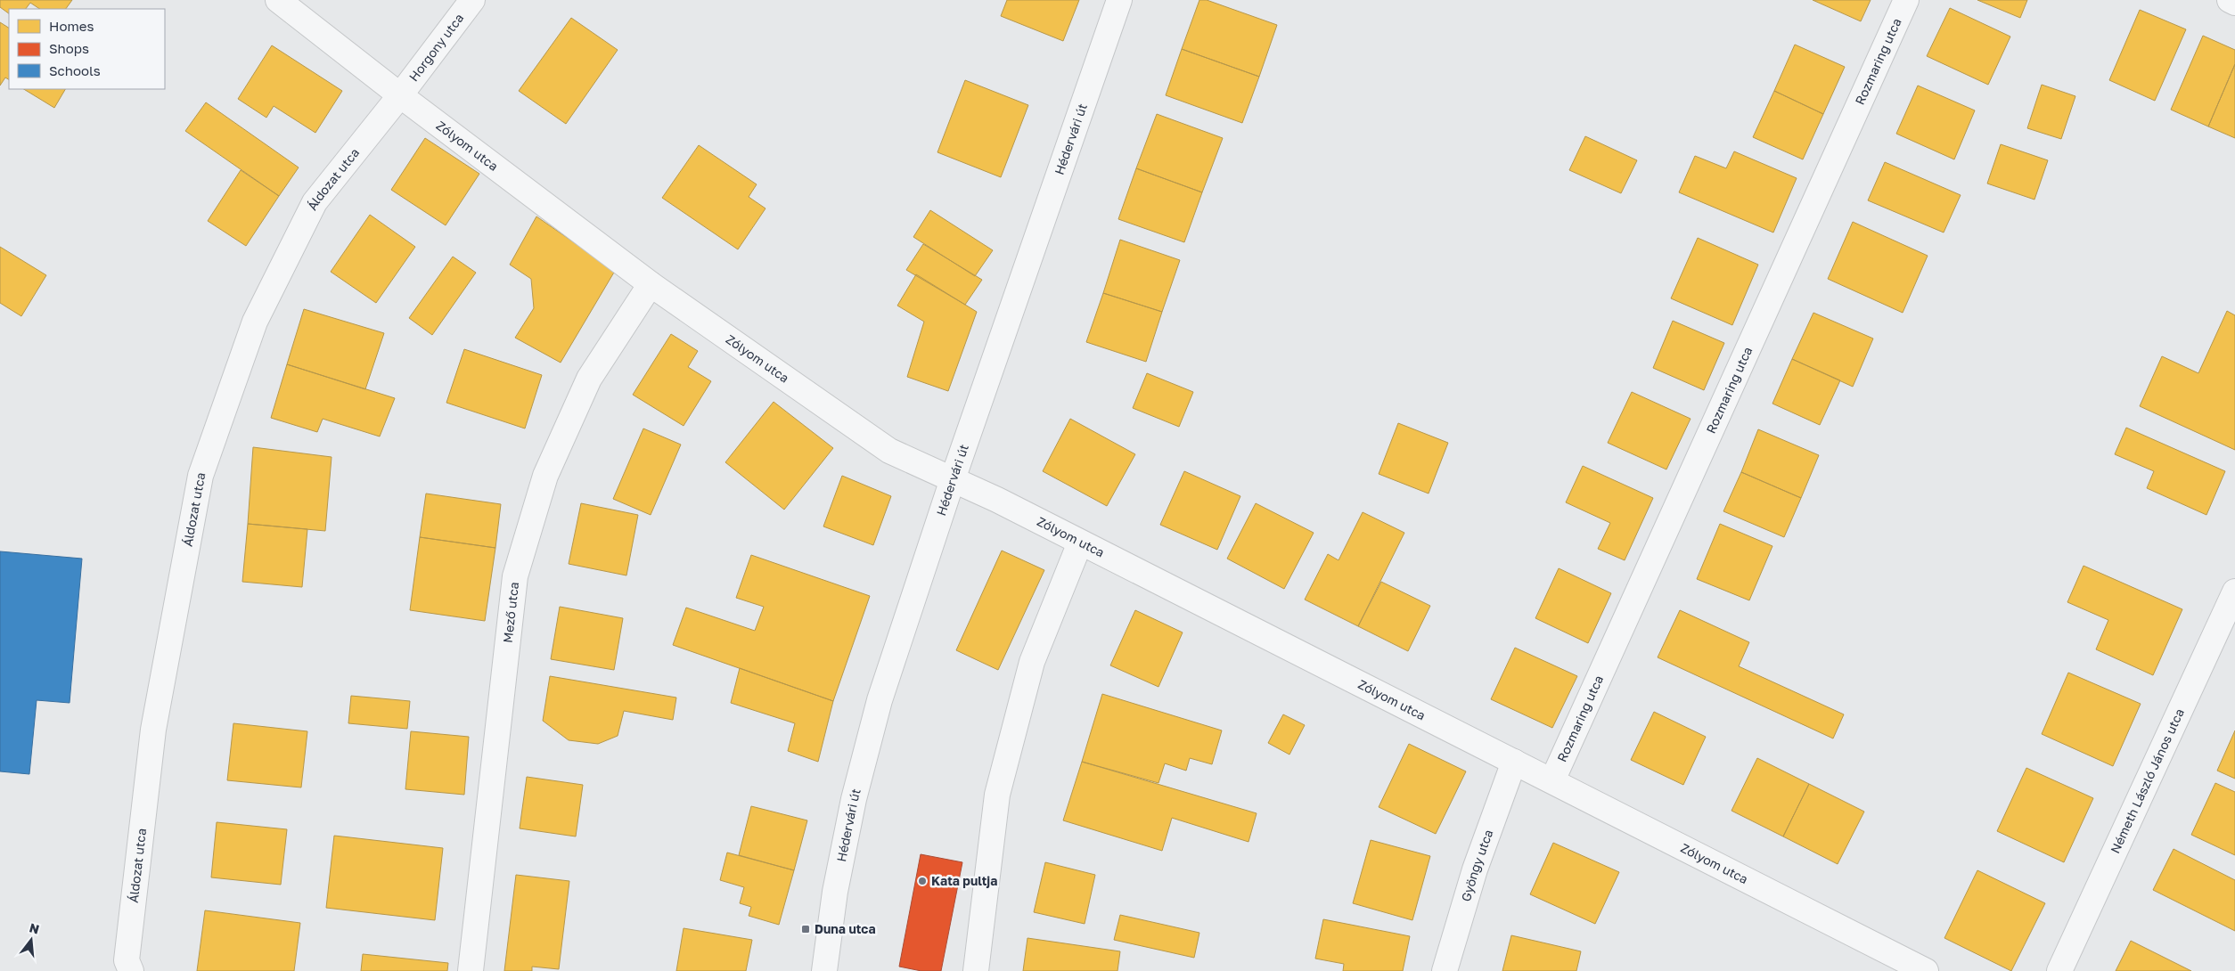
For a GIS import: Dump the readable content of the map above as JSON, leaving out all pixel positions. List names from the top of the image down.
{
  "streets": {
    "street": [
      "Horgony utca",
      "Rozmaring utca",
      "Hédervári út",
      "Zólyom utca",
      "Áldozat utca",
      "Mező utca",
      "Németh László János utca",
      "Gyöngy utca"
    ]
  },
  "crossings": [
    ["Horgony utca", "Zólyom utca"],
    ["Horgony utca", "Áldozat utca"],
    ["Rozmaring utca", "Zólyom utca"],
    ["Hédervári út", "Zólyom utca"],
    ["Zólyom utca", "Áldozat utca"],
    ["Zólyom utca", "Mező utca"],
    ["Zólyom utca", "Gyöngy utca"]
  ],
  "places": {
    "other": ["Kata pultja"],
    "transit": ["Duna utca"]
  },
  "legend": ["Homes", "Shops", "Schools"],
  "north": "top"
}
